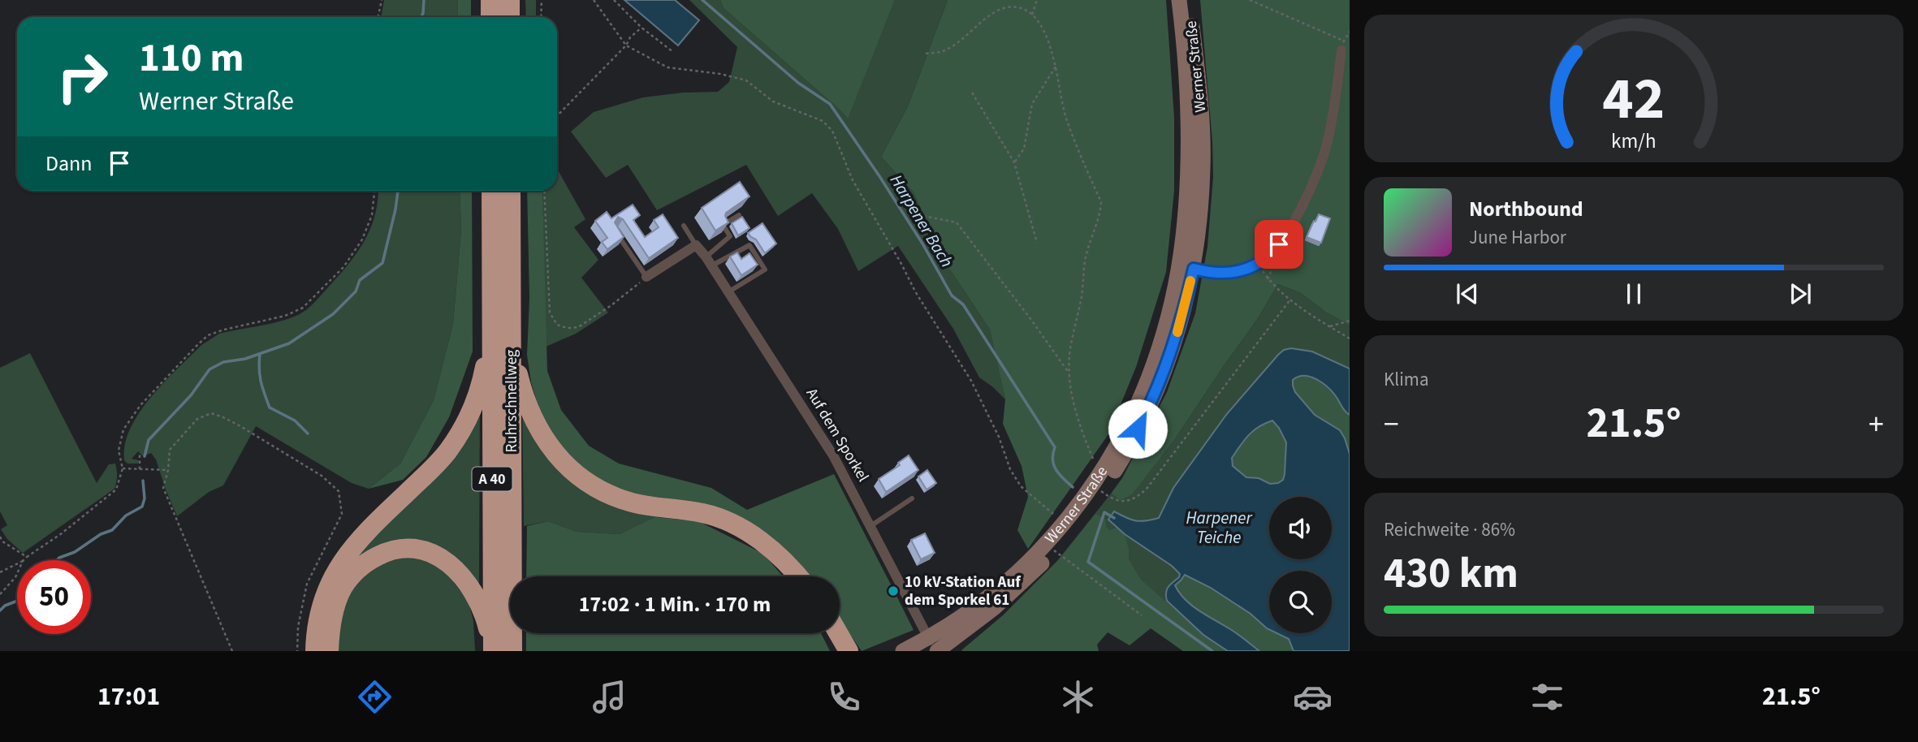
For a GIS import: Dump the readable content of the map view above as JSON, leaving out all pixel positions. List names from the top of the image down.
{
  "streets": {
    "highway": ["Ruhrschnellweg", "A 40"],
    "main road": ["Werner Straße"],
    "street": ["Auf dem Sporkel"]
  },
  "crossings": [
    ["Werner Straße", "Auf dem Sporkel"]
  ],
  "water": ["Harpener Bach", "Harpener Teiche"],
  "places": ["10 kV-Station Auf dem Sporkel 61"],
  "page": {
    "turn": ["110 m", "Werner Straße"],
    "then": "Dann",
    "song": ["Northbound", "June Harbor"],
    "tile": [
      "Klima",
      ["Reichweite · 86%", "430 km"]
    ],
    "heat": ["−", "21.5°", "+"],
    "limit": "50",
    "trip": "17:02 · 1 Min. · 170 m",
    "tabs": ["17:01", "21.5°"],
    "gauge": ["42", "km/h"]
  }
}
